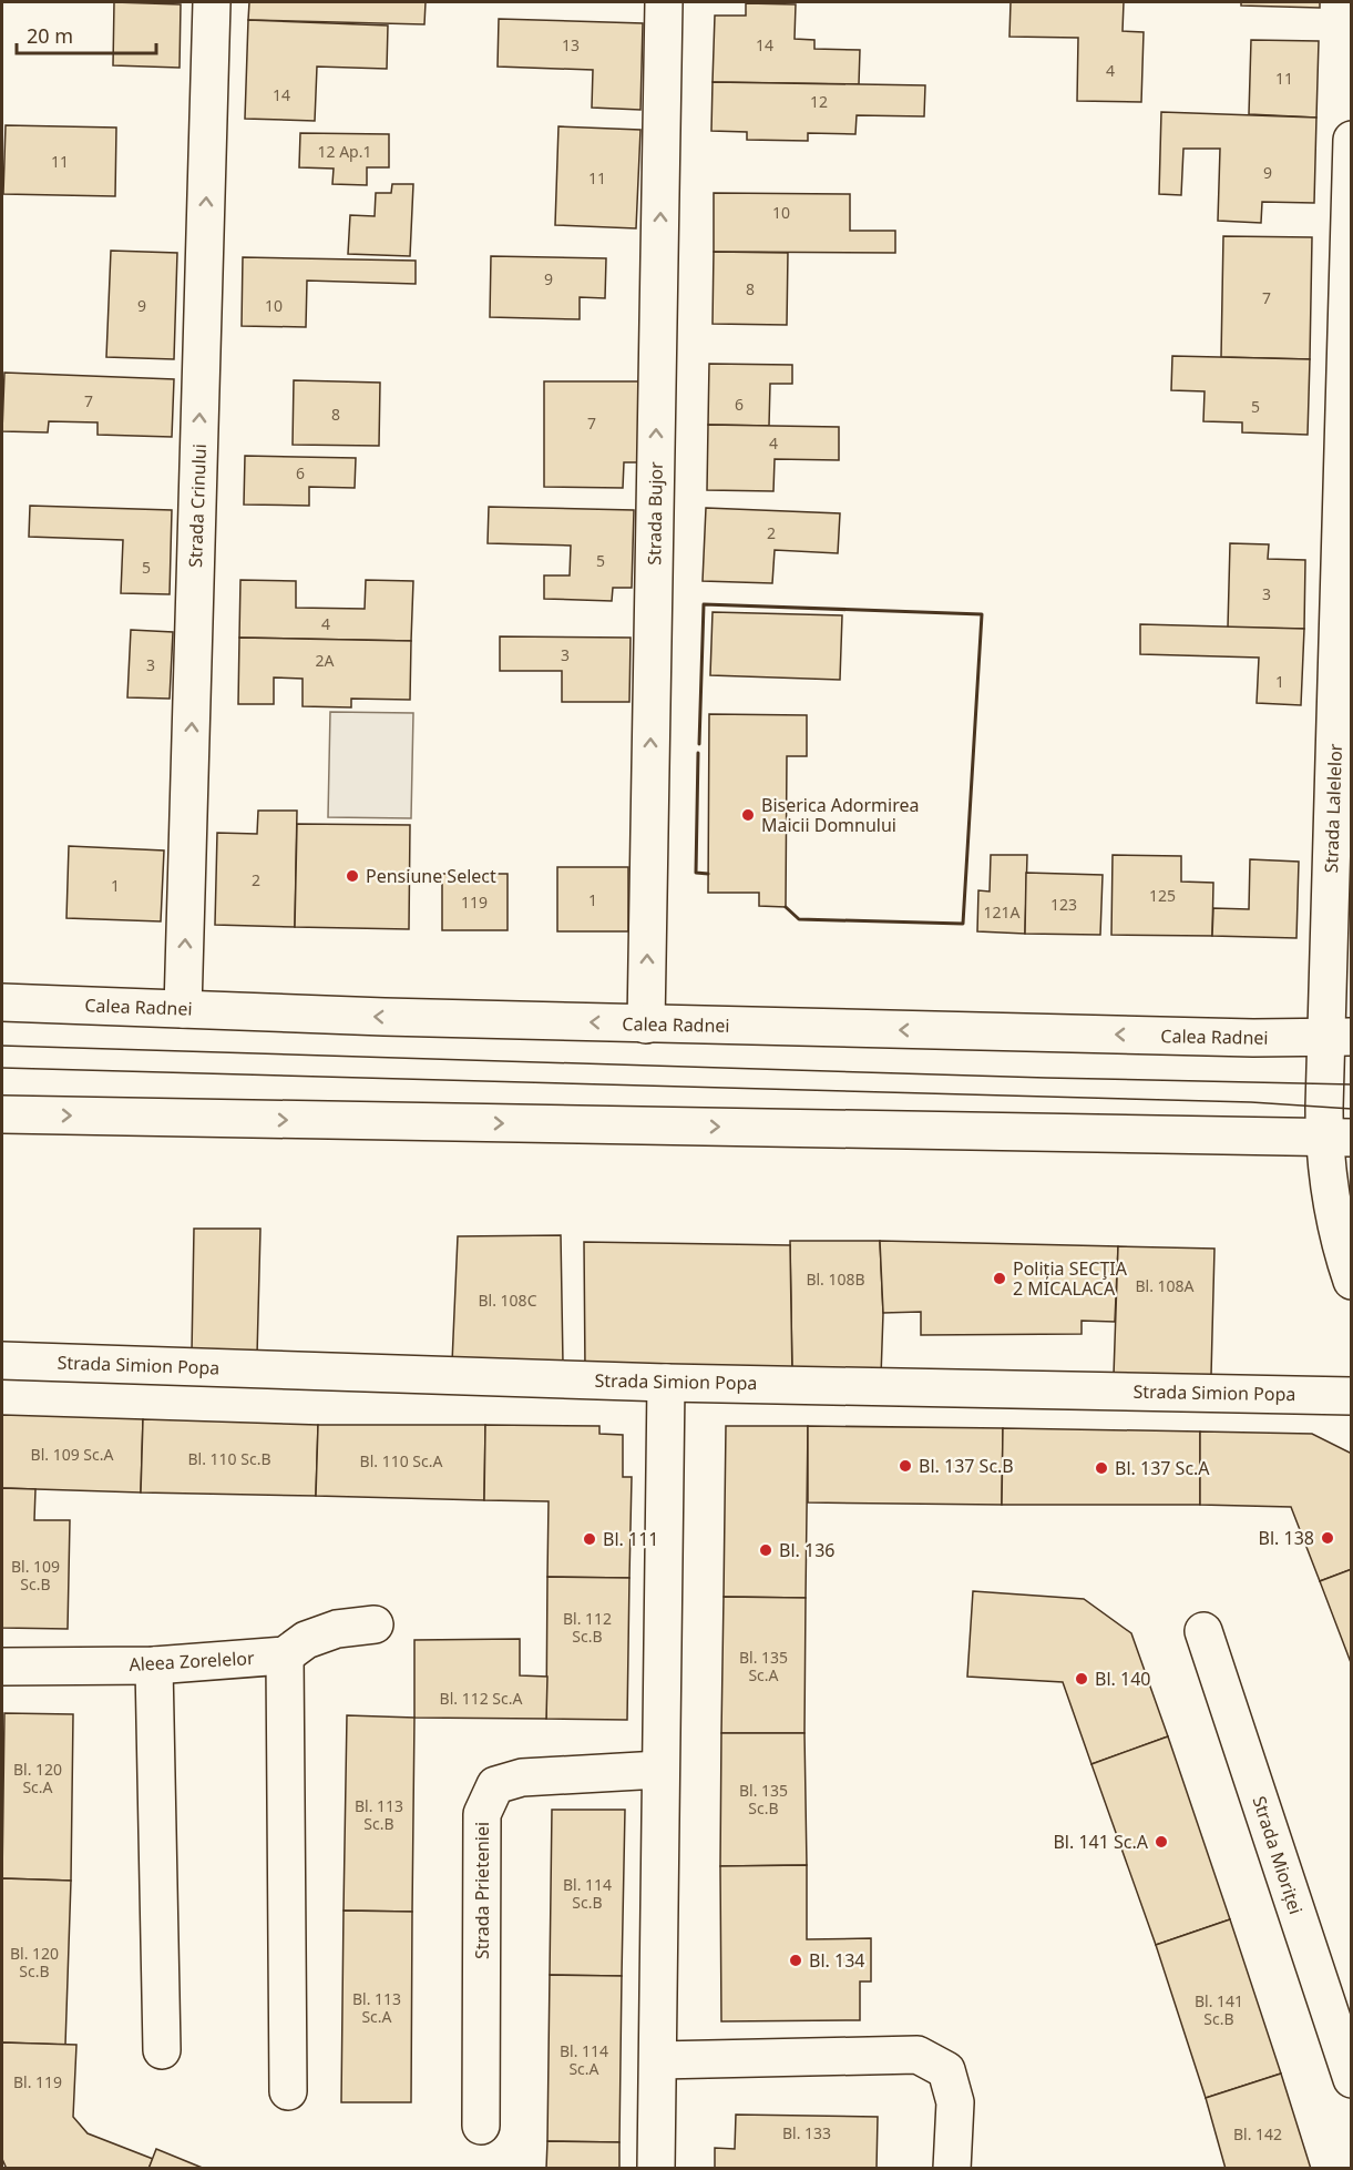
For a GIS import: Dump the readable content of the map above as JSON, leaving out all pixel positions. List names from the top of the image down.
{
  "streets": {
    "street": [
      "Strada Crinului",
      "Strada Bujor",
      "Strada Lalelelor",
      "Calea Radnei",
      "Strada Simion Popa",
      "Aleea Zorelelor",
      "Strada Mioriței",
      "Strada Prieteniei"
    ]
  },
  "crossings": [
    ["Strada Crinului", "Calea Radnei"],
    ["Strada Bujor", "Calea Radnei"],
    ["Strada Lalelelor", "Calea Radnei"]
  ],
  "one_way": ["Strada Crinului", "Strada Bujor"],
  "places": [
    "Biserica Adormirea Maicii Domnului",
    "Pensiune Select",
    "Poliția SECŢIA 2 MICALACA",
    "Bl. 137 Sc.B",
    "Bl. 137 Sc.A",
    "Bl. 138",
    "Bl. 111",
    "Bl. 136",
    "Bl. 140",
    "Bl. 141 Sc.A",
    "Bl. 134"
  ],
  "house_numbers": [
    "13",
    "14",
    "4",
    "11",
    "14",
    "12",
    "12 Ap.1",
    "11",
    "9",
    "11",
    "10",
    "9",
    "8",
    "7",
    "9",
    "10",
    "7",
    "6",
    "5",
    "8",
    "7",
    "4",
    "6",
    "2",
    "5",
    "5",
    "3",
    "4",
    "3",
    "2A",
    "3",
    "1",
    "2",
    "1",
    "125",
    "1",
    "119",
    "123",
    "121A",
    "Bl. 108B",
    "Bl. 108A",
    "Bl. 108C",
    "Bl. 109 Sc.A",
    "Bl. 110 Sc.B",
    "Bl. 110 Sc.A",
    "Bl. 109 Sc.B",
    "Bl. 112 Sc.B",
    "Bl. 135 Sc.A",
    "Bl. 112 Sc.A",
    "Bl. 120 Sc.A",
    "Bl. 135 Sc.B",
    "Bl. 113 Sc.B",
    "Bl. 114 Sc.B",
    "Bl. 120 Sc.B",
    "Bl. 113 Sc.A",
    "Bl. 141 Sc.B",
    "Bl. 114 Sc.A",
    "Bl. 119",
    "Bl. 133",
    "Bl. 142"
  ],
  "scale_bar": "20 m"
}
